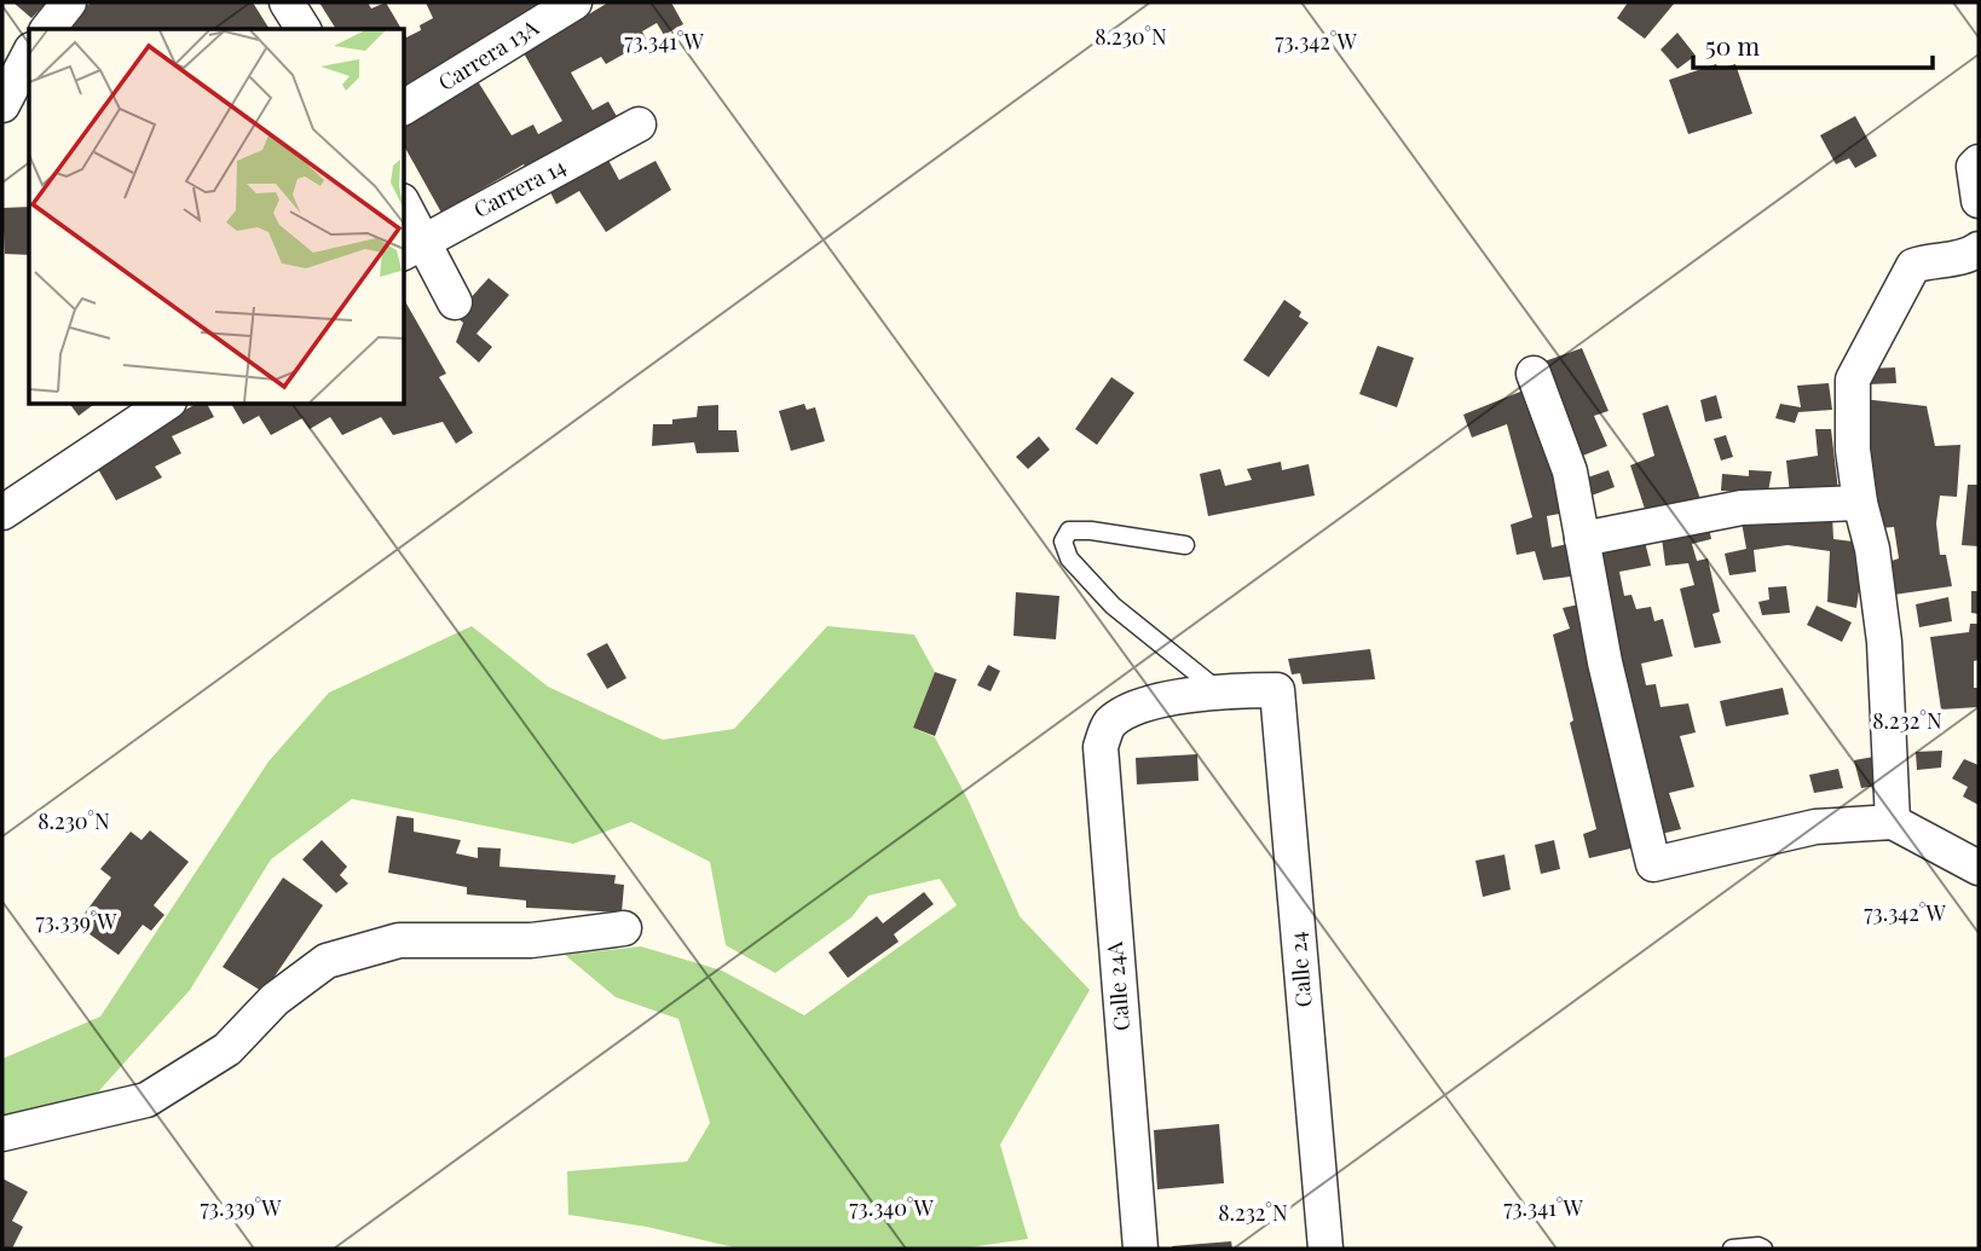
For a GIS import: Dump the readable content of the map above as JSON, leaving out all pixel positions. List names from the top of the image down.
{
  "streets": {
    "street": [
      "Carrera 13A",
      "Carrera 14",
      "Calle 24",
      "Calle 24A"
    ]
  },
  "crossings": [
    ["Calle 24", "Calle 24A"]
  ],
  "scale_bar": "50 m",
  "coordinates": [
    "8.230°N",
    "73.341°W",
    "73.342°W",
    "8.232°N",
    "73.339°W",
    "73.340°W"
  ]
}
